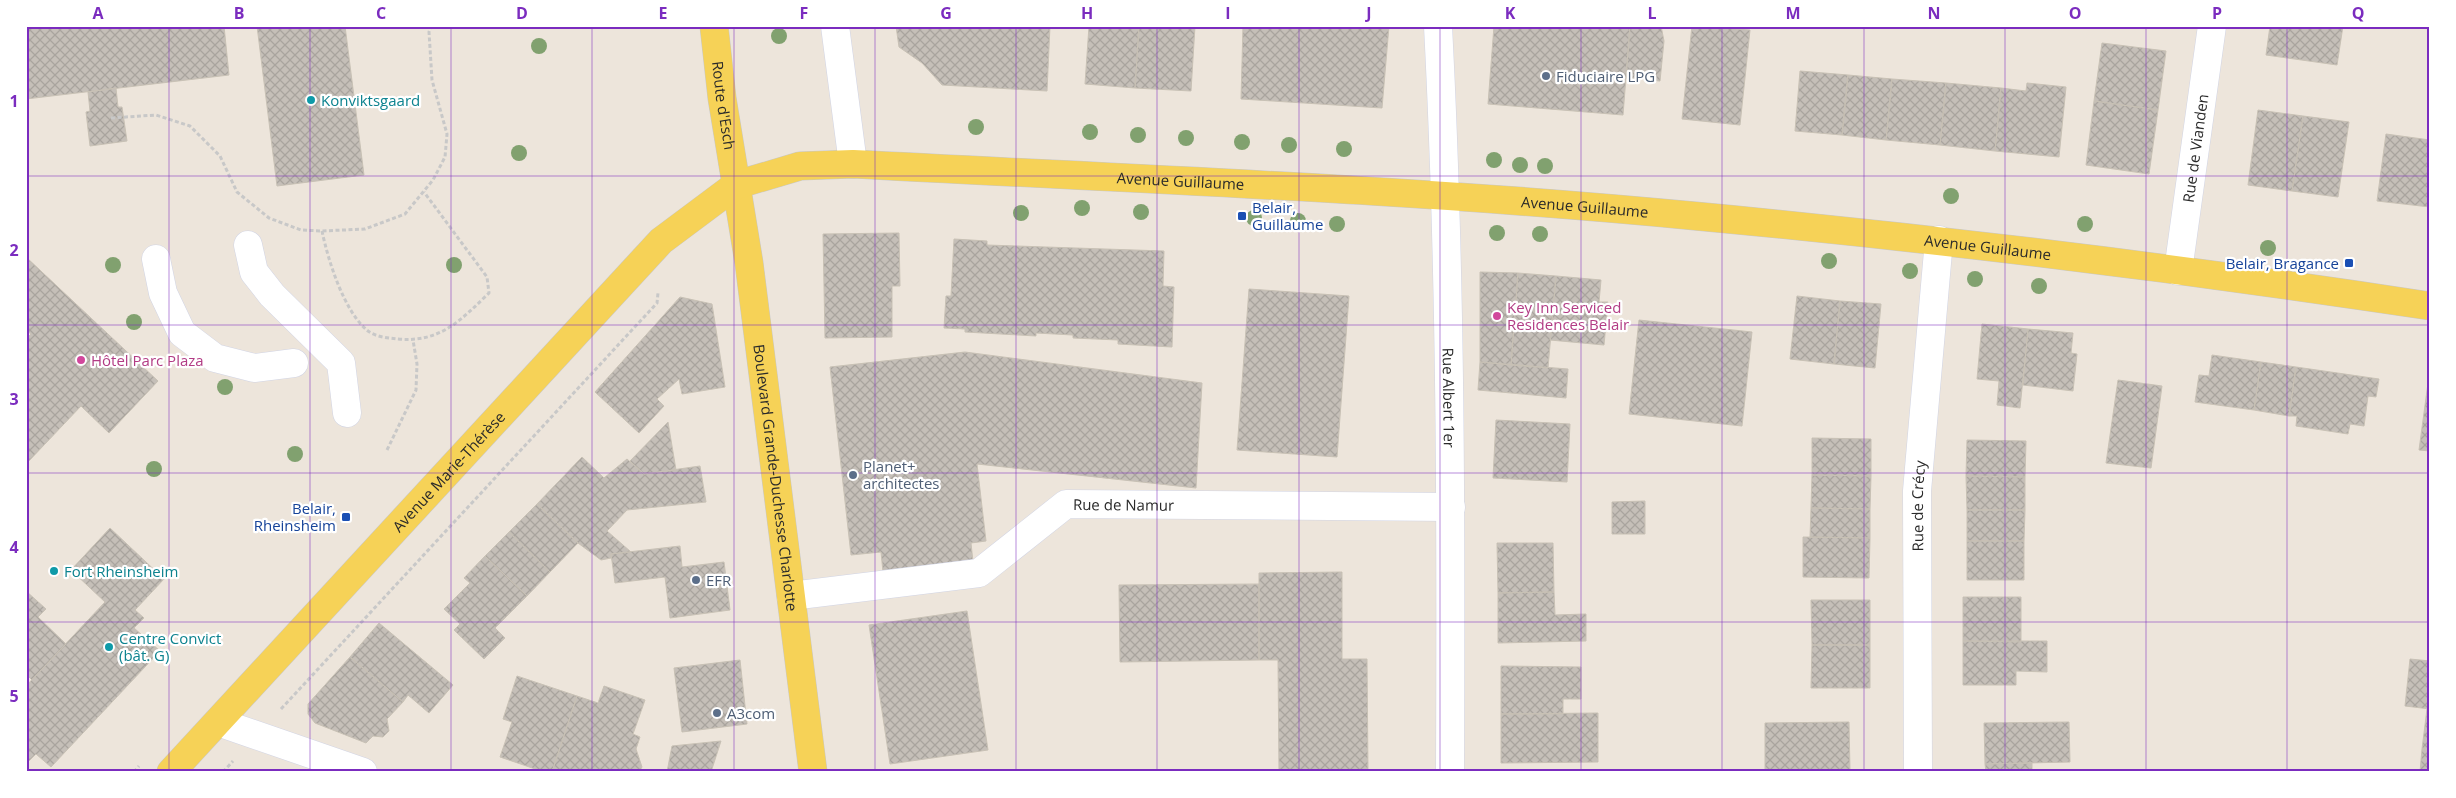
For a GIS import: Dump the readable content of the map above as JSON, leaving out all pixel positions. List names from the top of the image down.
{
  "streets": {
    "main road": [
      "Route d'Esch",
      "Avenue Guillaume",
      "Avenue Marie-Thérèse",
      "Boulevard Grande-Duchesse Charlotte"
    ],
    "street": [
      "Rue de Vianden",
      "Rue Albert 1er",
      "Rue de Namur",
      "Rue de Crécy"
    ]
  },
  "crossings": [
    ["Route d'Esch", "Avenue Guillaume"],
    ["Route d'Esch", "Avenue Marie-Thérèse"],
    ["Route d'Esch", "Boulevard Grande-Duchesse Charlotte"],
    ["Rue de Vianden", "Avenue Guillaume"],
    ["Avenue Guillaume", "Rue Albert 1er"],
    ["Avenue Guillaume", "Avenue Marie-Thérèse"],
    ["Avenue Guillaume", "Boulevard Grande-Duchesse Charlotte"],
    ["Avenue Guillaume", "Rue de Crécy"],
    ["Rue Albert 1er", "Rue de Namur"],
    ["Avenue Marie-Thérèse", "Boulevard Grande-Duchesse Charlotte"],
    ["Boulevard Grande-Duchesse Charlotte", "Rue de Namur"]
  ],
  "places": {
    "other": [
      "Fiduciaire LPG",
      "Konviktsgaard",
      "Key Inn Serviced Residences Belair",
      "Hôtel Parc Plaza",
      "Planet+ architectes",
      "Fort Rheinsheim",
      "EFR",
      "Centre Convict (bât. G)",
      "A3com"
    ],
    "transit": ["Belair, Guillaume", "Belair, Bragance", "Belair, Rheinsheim"]
  },
  "grid": {
    "columns": [
      "A",
      "B",
      "C",
      "D",
      "E",
      "F",
      "G",
      "H",
      "I",
      "J",
      "K",
      "L",
      "M",
      "N",
      "O",
      "P",
      "Q"
    ],
    "rows": [
      "1",
      "2",
      "3",
      "4",
      "5"
    ]
  }
}
